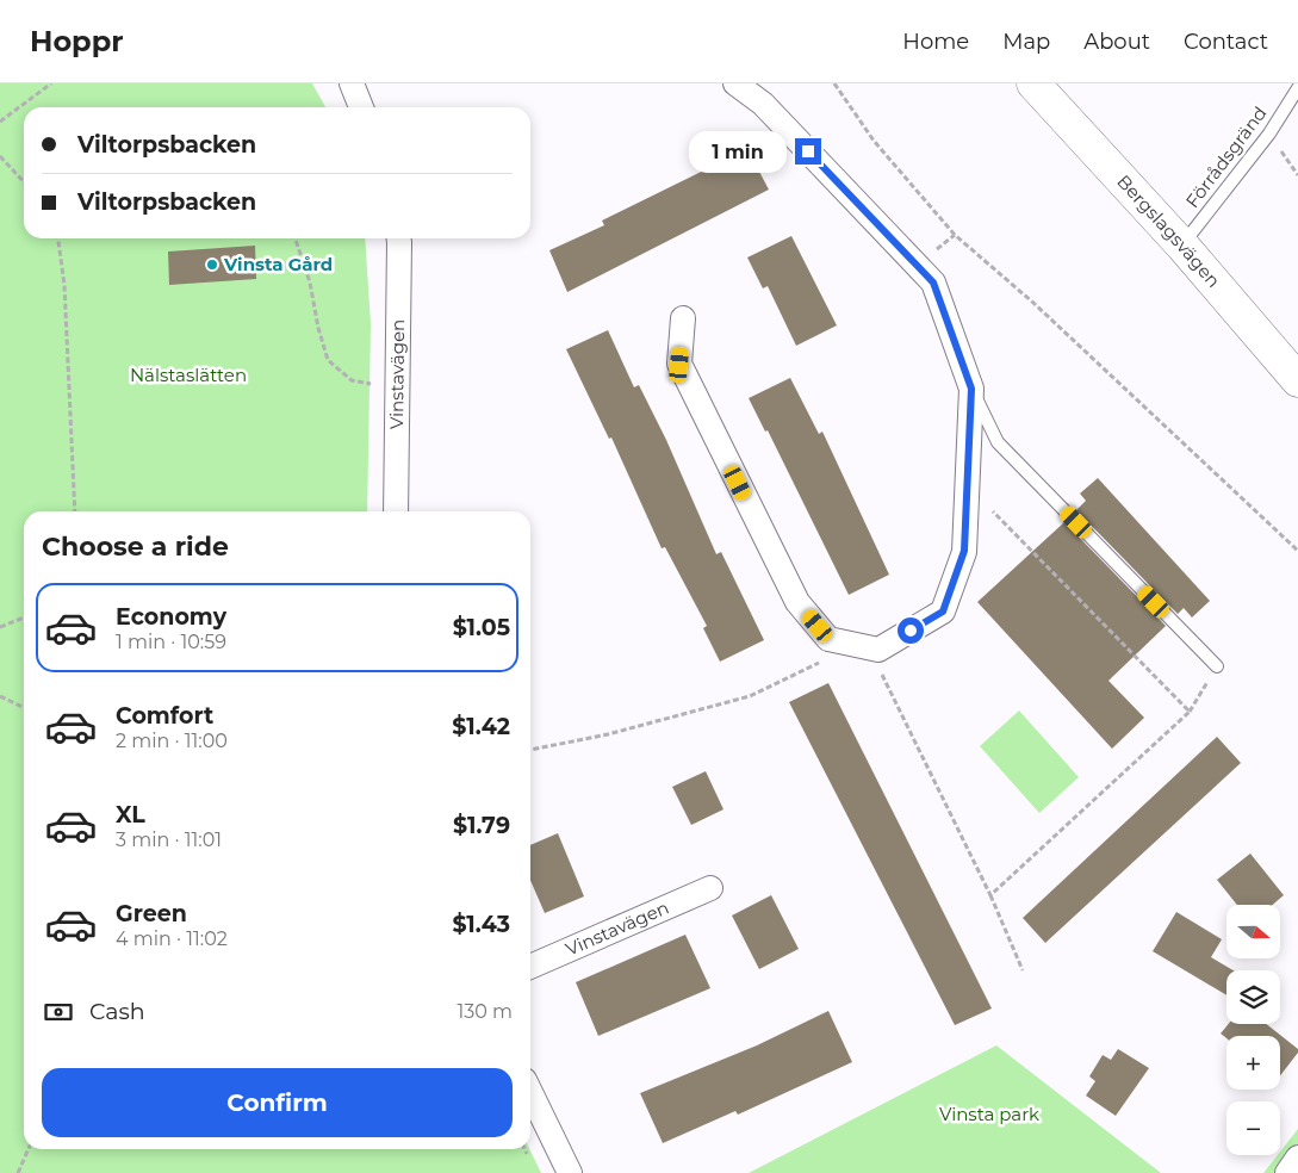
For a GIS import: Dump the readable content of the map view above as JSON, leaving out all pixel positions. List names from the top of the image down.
{
  "streets": {
    "main road": ["Bergslagsvägen"],
    "street": ["Vinstavägen"],
    "lane": ["Förrådsgränd"]
  },
  "crossings": [
    ["Förrådsgränd", "Bergslagsvägen"]
  ],
  "parks": ["Nälstaslätten", "Vinsta park"],
  "places": ["Vinsta Gård"],
  "north": "right",
  "page": {
    "header": "Hoppr",
    "nav": [
      "Home",
      "Map",
      "About",
      "Contact"
    ],
    "banner": ["Viltorpsbacken", "Viltorpsbacken"],
    "bubble": "1 min",
    "heading": "Choose a ride",
    "list": [
      {
        "name": "Economy",
        "note": "1 min · 10:59",
        "value": "$1.05"
      },
      {
        "name": "Comfort",
        "note": "2 min · 11:00",
        "value": "$1.42"
      },
      {
        "name": "XL",
        "note": "3 min · 11:01",
        "value": "$1.79"
      },
      {
        "name": "Green",
        "note": "4 min · 11:02",
        "value": "$1.43"
      }
    ],
    "map_buttons": ["+", "−"],
    "pay": ["Cash", "130 m"],
    "buttons": "Confirm"
  }
}
